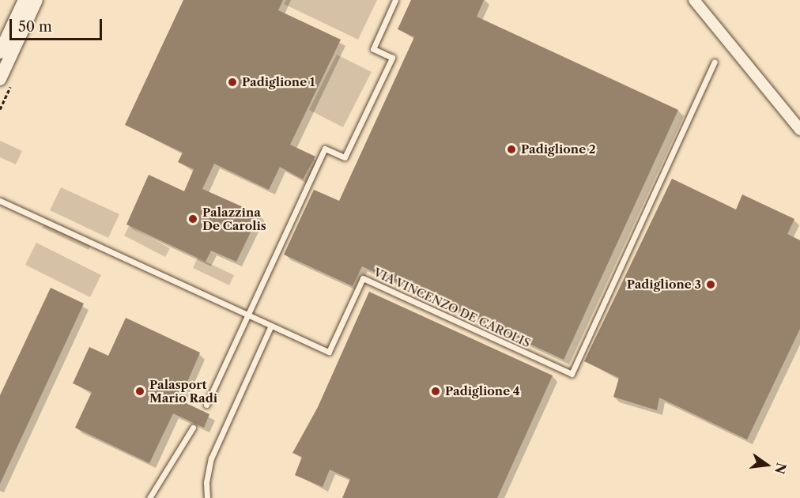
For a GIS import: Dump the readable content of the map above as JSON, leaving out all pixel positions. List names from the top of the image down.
{
  "streets": {
    "lane": ["VIA VINCENZO DE CAROLIS"]
  },
  "places": [
    "Padiglione 1",
    "Padiglione 2",
    "Palazzina De Carolis",
    "Padiglione 3",
    "Palasport Mario Radi",
    "Padiglione 4"
  ],
  "scale_bar": "50 m",
  "north": "right"
}
